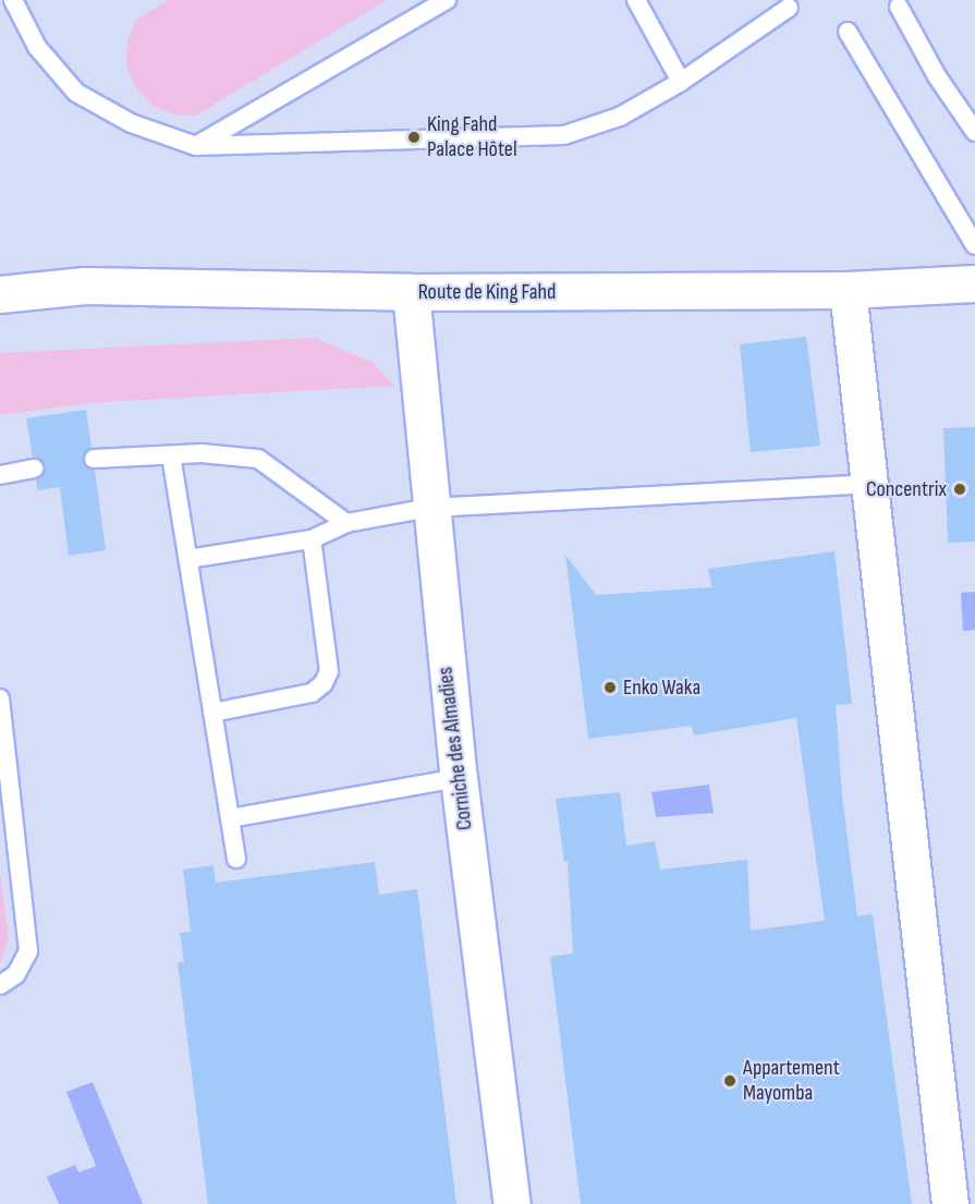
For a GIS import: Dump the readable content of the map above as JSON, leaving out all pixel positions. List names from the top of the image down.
{
  "streets": {
    "street": ["Route de King Fahd", "Corniche des Almadies"]
  },
  "crossings": [
    ["Route de King Fahd", "Corniche des Almadies"]
  ],
  "places": [
    "King Fahd Palace Hôtel",
    "Concentrix",
    "Enko Waka",
    "Appartement Mayomba"
  ]
}
